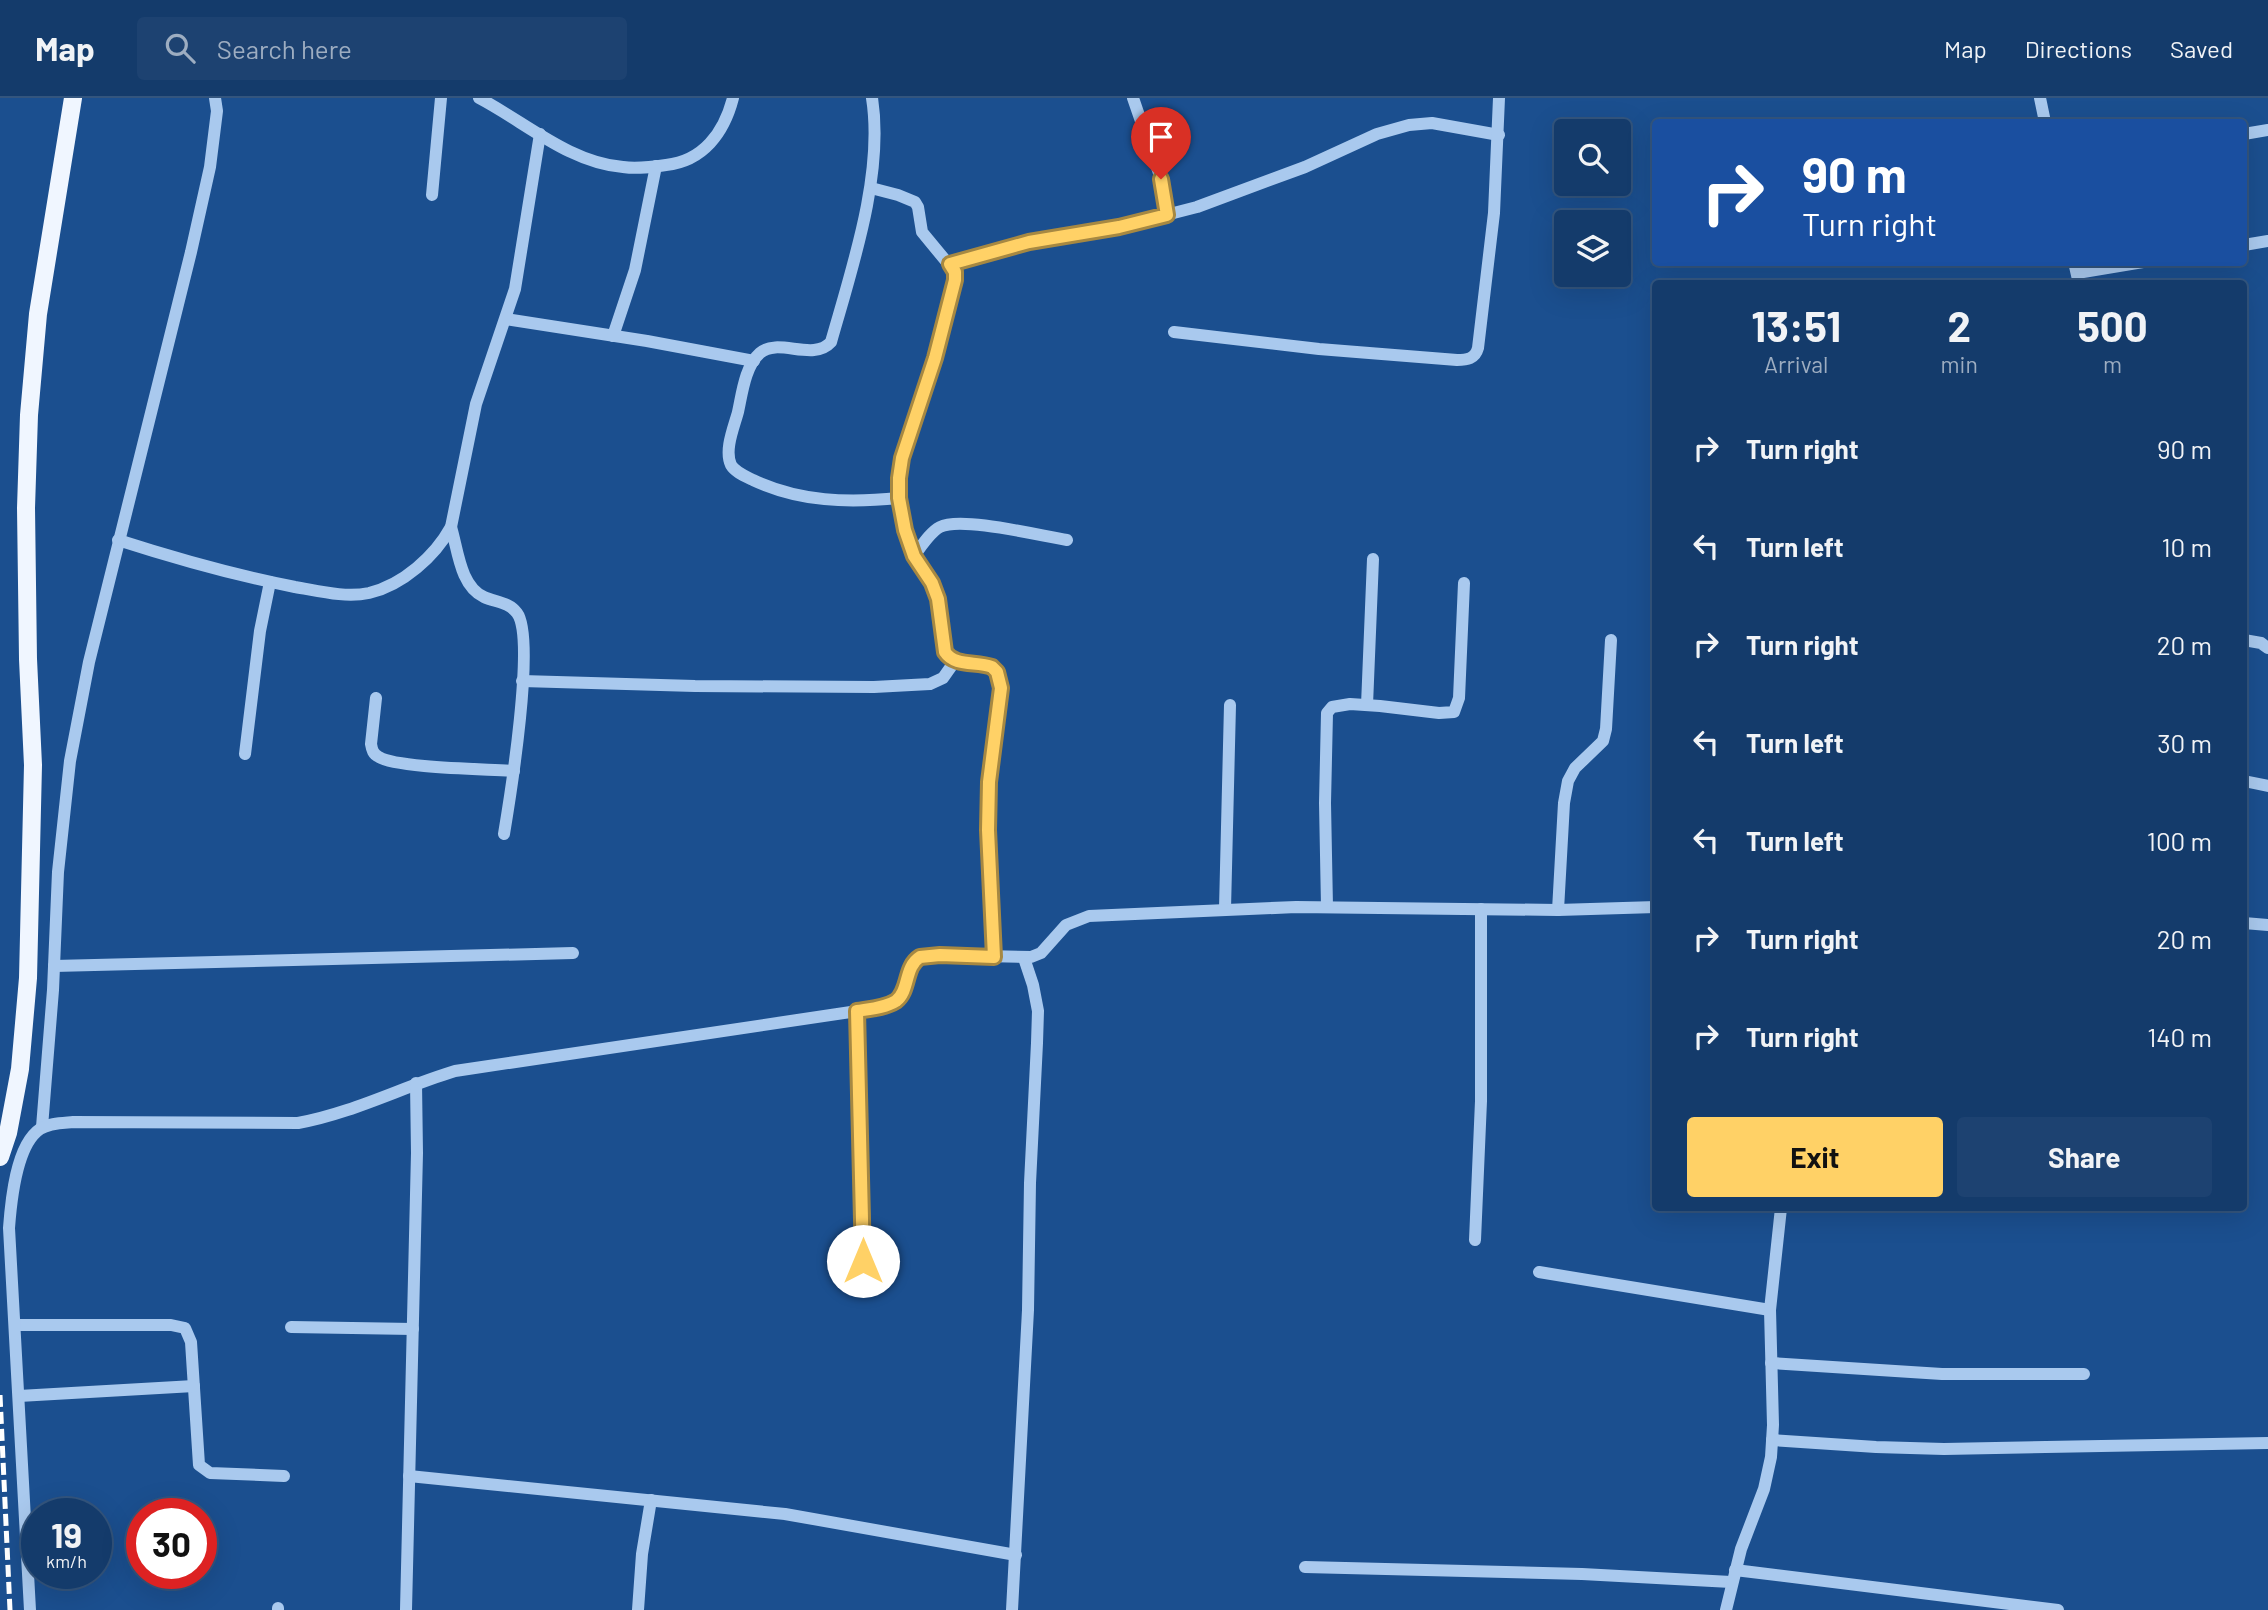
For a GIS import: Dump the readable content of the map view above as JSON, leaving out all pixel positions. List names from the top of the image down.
{
  "page": {
    "header": "Map",
    "search": "Search here",
    "nav": ["Map", "Directions", "Saved"],
    "turn": ["90 m", "Turn right"],
    "eta": [
      "13:51",
      "Arrival",
      "2",
      "min",
      "500",
      "m"
    ],
    "list": [
      {
        "name": "Turn right",
        "value": "90 m"
      },
      {
        "name": "Turn left",
        "value": "10 m"
      },
      {
        "name": "Turn right",
        "value": "20 m"
      },
      {
        "name": "Turn left",
        "value": "30 m"
      },
      {
        "name": "Turn left",
        "value": "100 m"
      },
      {
        "name": "Turn right",
        "value": "20 m"
      },
      {
        "name": "Turn right",
        "value": "140 m"
      }
    ],
    "buttons": ["Exit", "Share"],
    "speed": "19 km/h",
    "limit": "30"
  }
}
